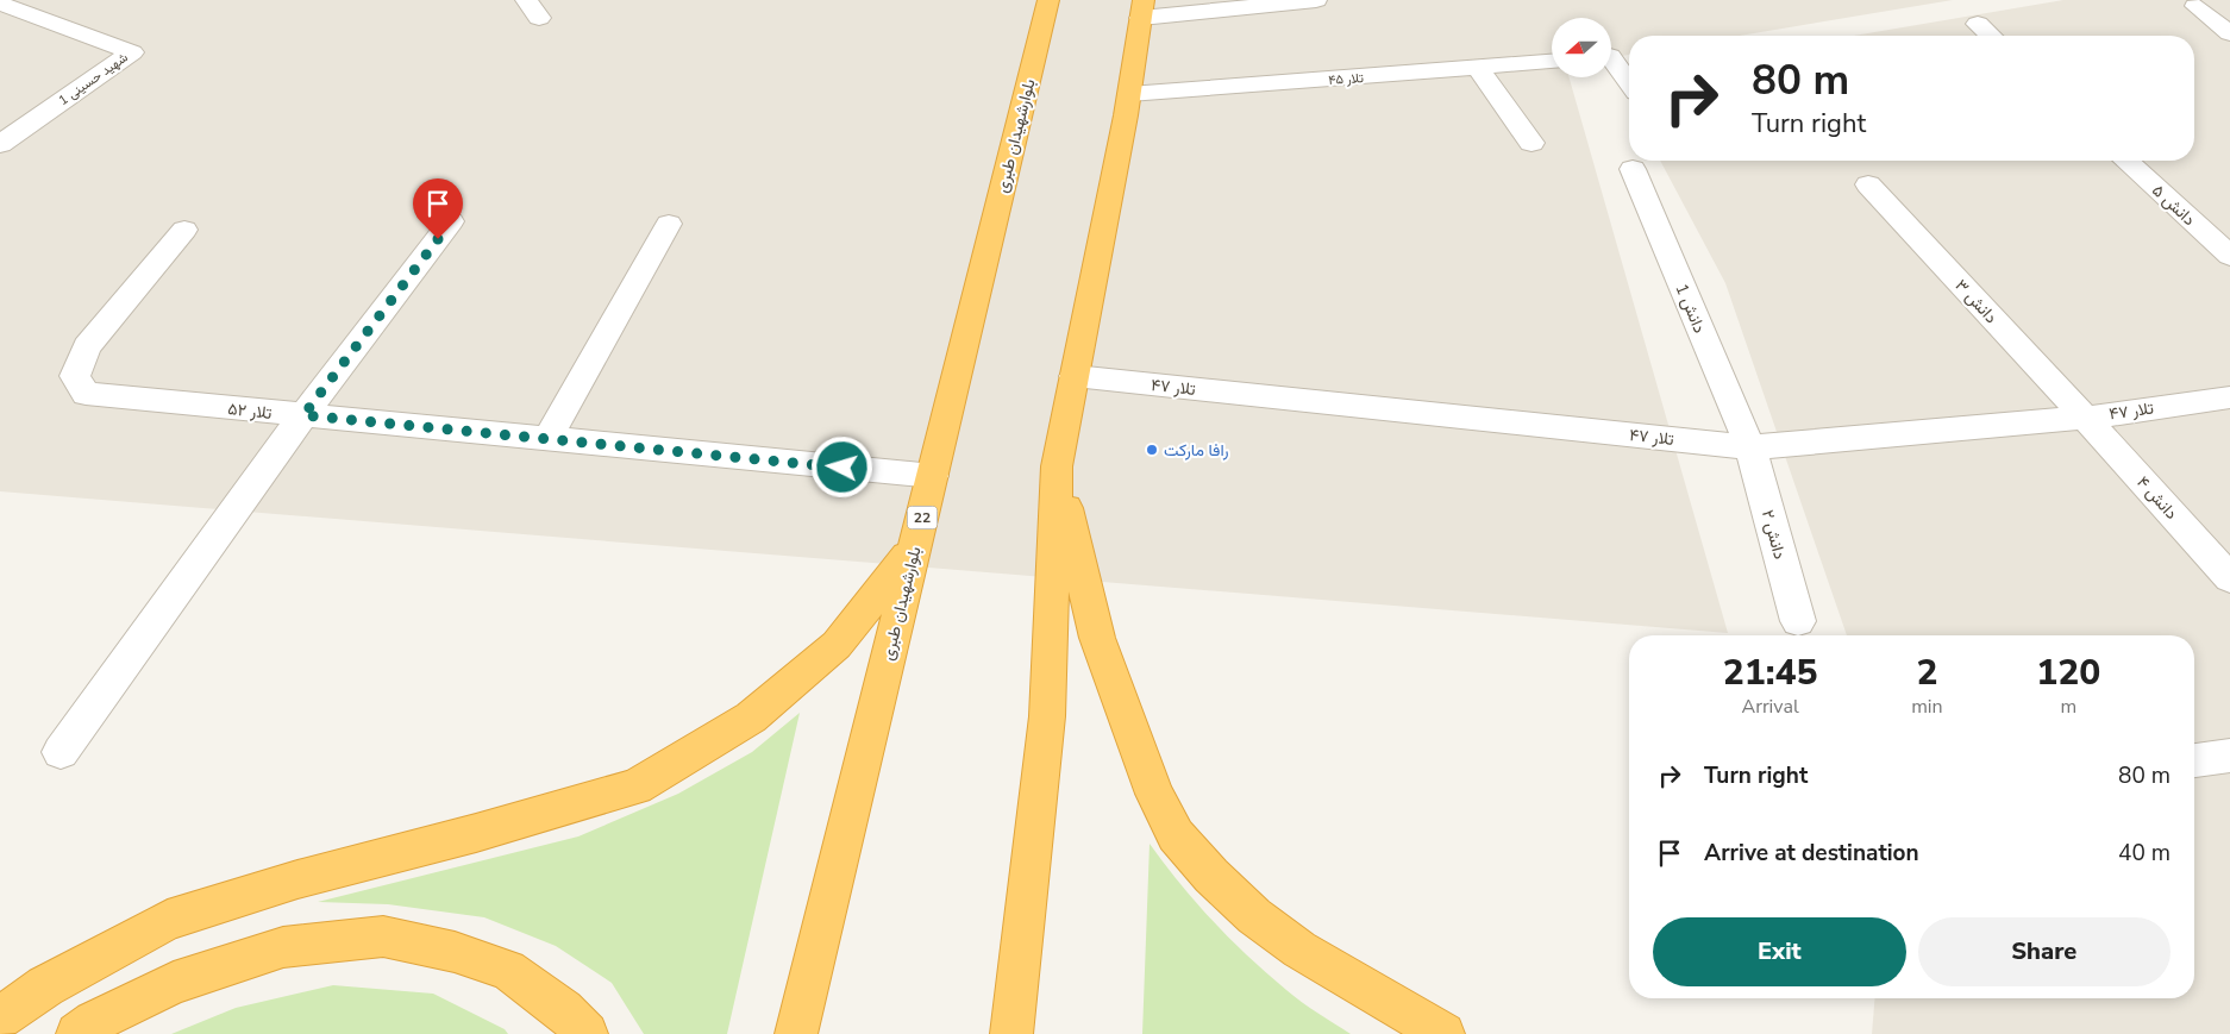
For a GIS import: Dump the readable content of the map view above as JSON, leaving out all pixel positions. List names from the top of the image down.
{
  "streets": {
    "highway": ["بلوارشهیدان طبری", "22"],
    "street": [
      "شهید حسینی 1",
      "تلار ۴۵",
      "دانش ۵",
      "دانش ۳",
      "دانش 1",
      "تلار ۴۷",
      "تلار ۵۲",
      "دانش ۴",
      "دانش ۲"
    ]
  },
  "crossings": [
    ["بلوارشهیدان طبری", "تلار ۵۲"],
    ["دانش ۳", "تلار ۴۷"],
    ["دانش ۳", "دانش ۴"],
    ["دانش 1", "تلار ۴۷"],
    ["دانش 1", "دانش ۲"],
    ["تلار ۴۷", "دانش ۴"],
    ["تلار ۴۷", "دانش ۲"]
  ],
  "places": ["رافا مارکت"],
  "north": "left",
  "page": {
    "turn": ["80 m", "Turn right"],
    "eta": [
      "21:45",
      "Arrival",
      "2",
      "min",
      "120",
      "m"
    ],
    "list": [
      {
        "name": "Turn right",
        "value": "80 m"
      },
      {
        "name": "Arrive at destination",
        "value": "40 m"
      }
    ],
    "buttons": ["Exit", "Share"]
  }
}
